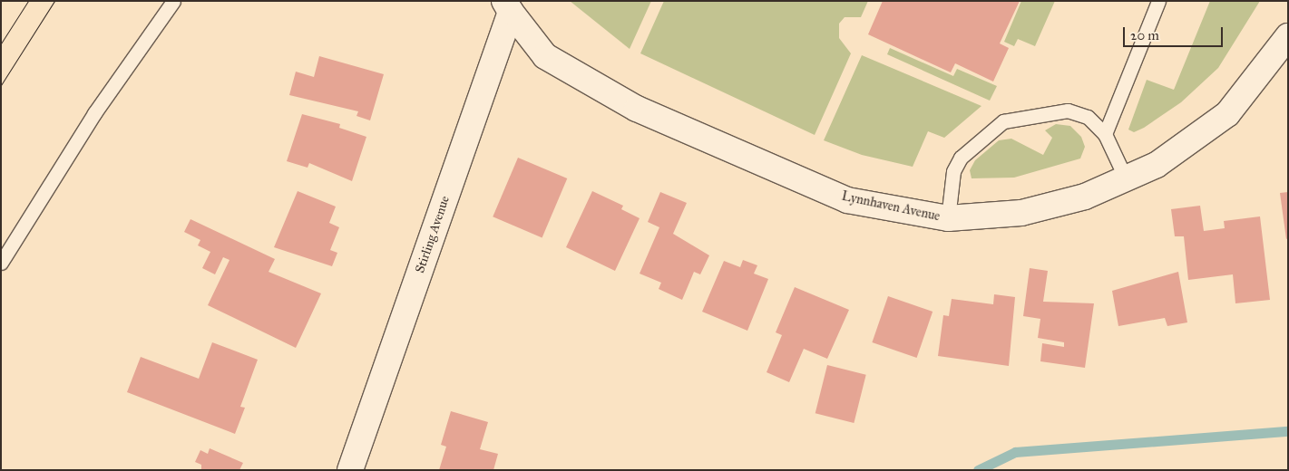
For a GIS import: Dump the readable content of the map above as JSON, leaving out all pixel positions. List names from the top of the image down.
{
  "streets": {
    "street": ["Lynnhaven Avenue", "Stirling Avenue"]
  },
  "crossings": [
    ["Lynnhaven Avenue", "Stirling Avenue"]
  ],
  "scale_bar": "20 m"
}
